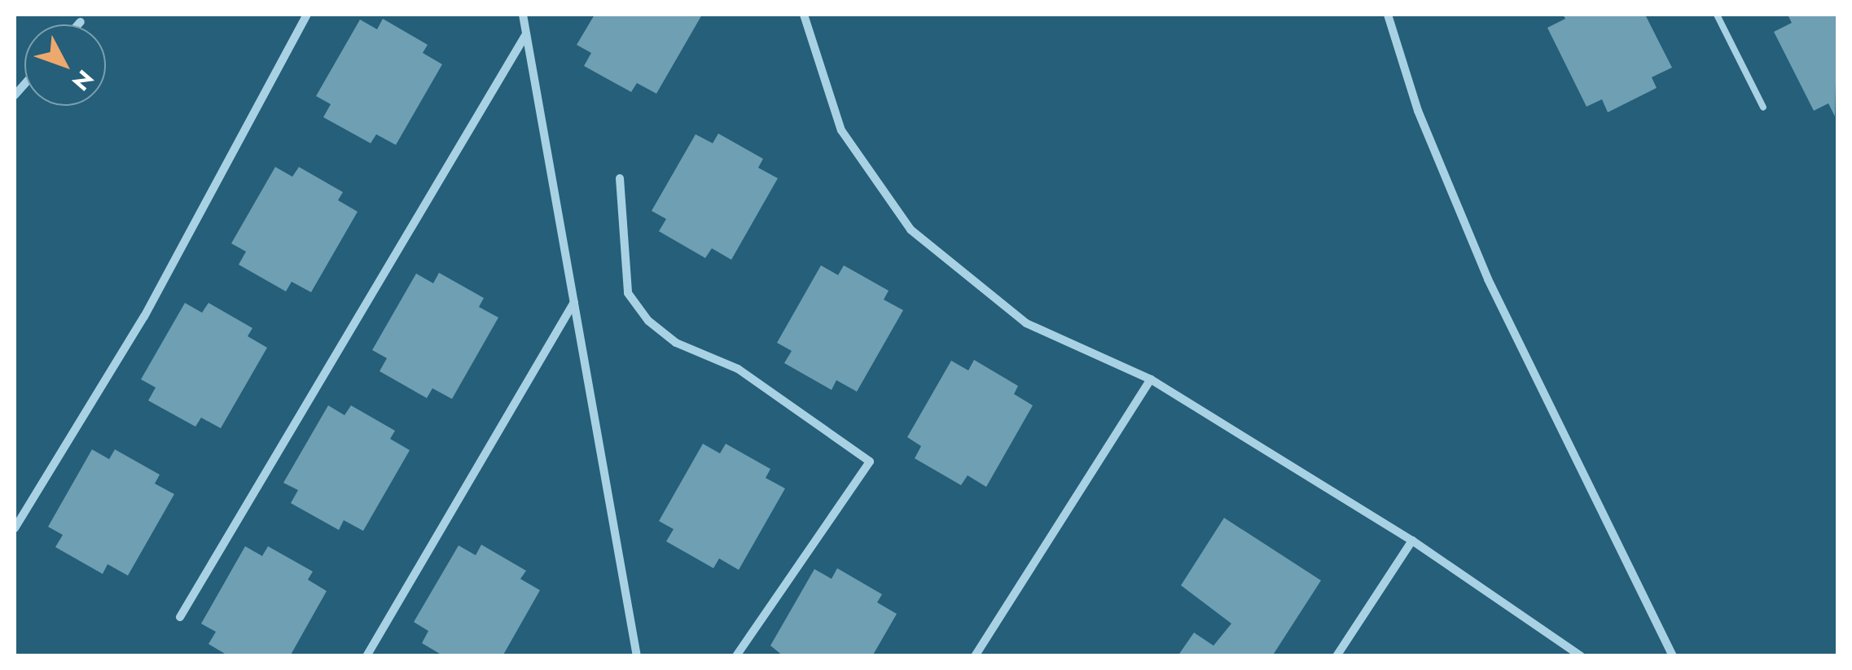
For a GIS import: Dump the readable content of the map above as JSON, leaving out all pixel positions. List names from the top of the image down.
{
  "north": "bottom right"
}
